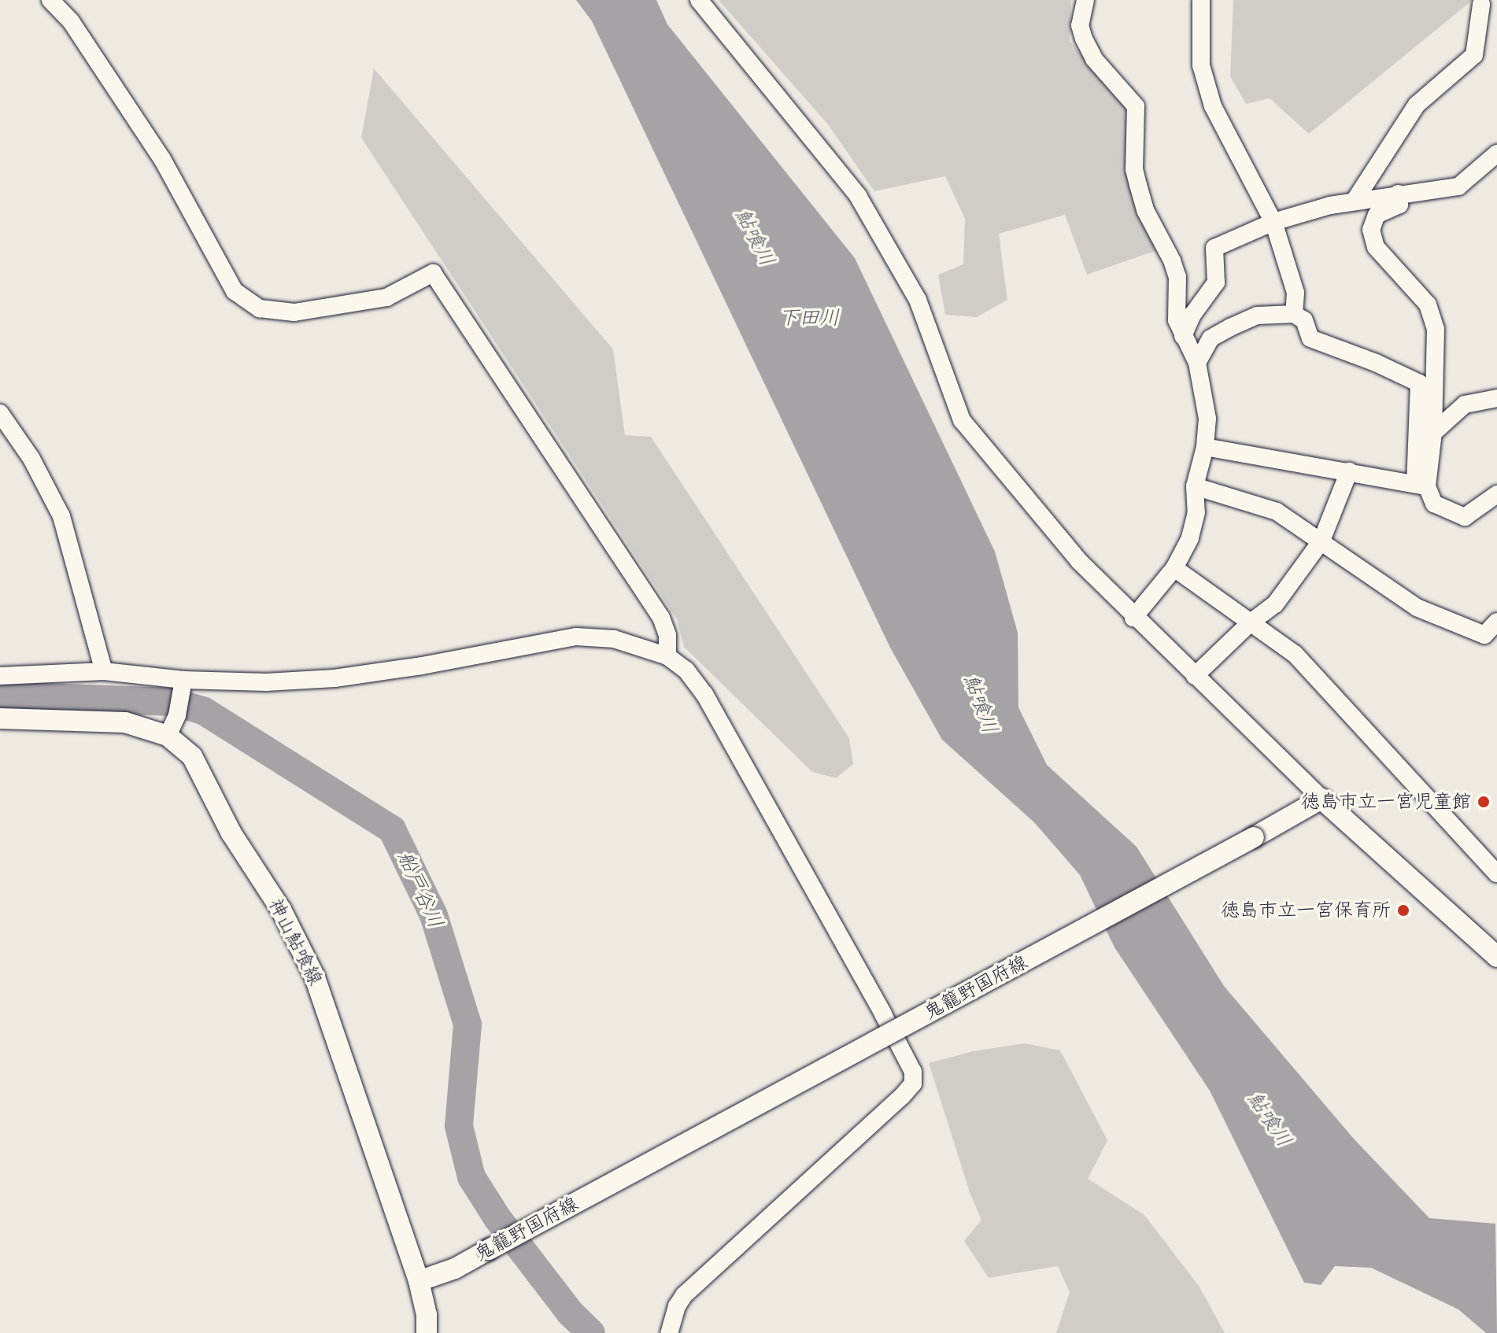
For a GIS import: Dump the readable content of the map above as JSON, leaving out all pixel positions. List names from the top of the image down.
{
  "streets": {
    "main road": ["神山鮎喰線", "鬼籠野国府線"]
  },
  "crossings": [
    ["神山鮎喰線", "鬼籠野国府線"]
  ],
  "water": ["鮎喰川", "下田川", "船戸谷川"],
  "places": ["徳島市立一宮児童館", "徳島市立一宮保育所"]
}
